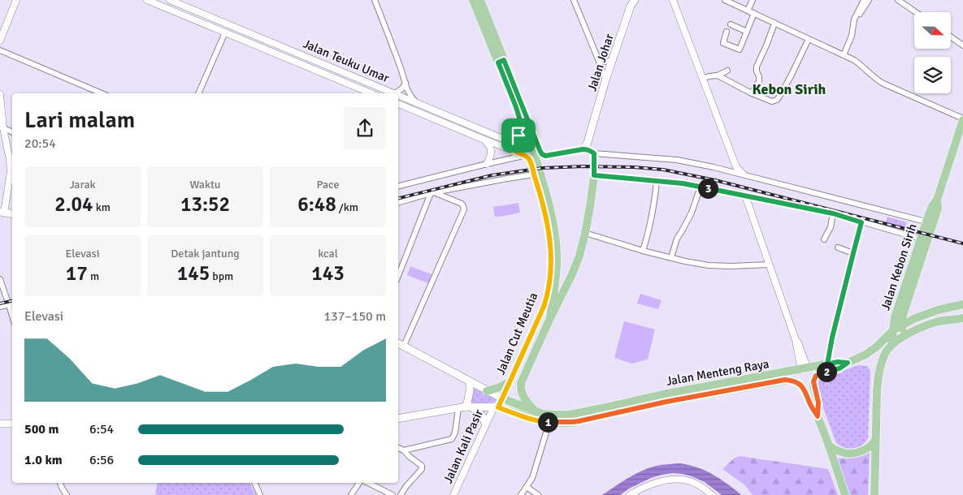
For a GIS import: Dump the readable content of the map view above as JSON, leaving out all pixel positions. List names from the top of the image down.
{
  "streets": {
    "main road": [
      "Jalan Johar",
      "Jalan Kebon Sirih",
      "Jalan Cut Meutia",
      "Jalan Menteng Raya"
    ],
    "street": ["Jalan Teuku Umar", "Jalan Kali Pasir"]
  },
  "crossings": [
    ["Jalan Teuku Umar", "Jalan Cut Meutia"],
    ["Jalan Johar", "Jalan Cut Meutia"],
    ["Jalan Kebon Sirih", "Jalan Menteng Raya"],
    ["Jalan Cut Meutia", "Jalan Menteng Raya"],
    ["Jalan Cut Meutia", "Jalan Kali Pasir"],
    ["Jalan Menteng Raya", "Jalan Kali Pasir"]
  ],
  "districts": ["Kebon Sirih"],
  "north": "right",
  "page": {
    "heading": ["Lari malam", "20:54"],
    "stats": [
      ["Jarak", "2.04 km"],
      ["Waktu", "13:52"],
      ["Pace", "6:48 /km"],
      ["Elevasi", "17 m"],
      ["Detak jantung", "145 bpm"],
      ["kcal", "143"]
    ],
    "pins": ["3", "2", "1"],
    "chart": ["Elevasi", "137–150 m"],
    "list": [
      {
        "name": "500 m",
        "note": "6:54"
      },
      {
        "name": "1.0 km",
        "note": "6:56"
      }
    ]
  }
}
